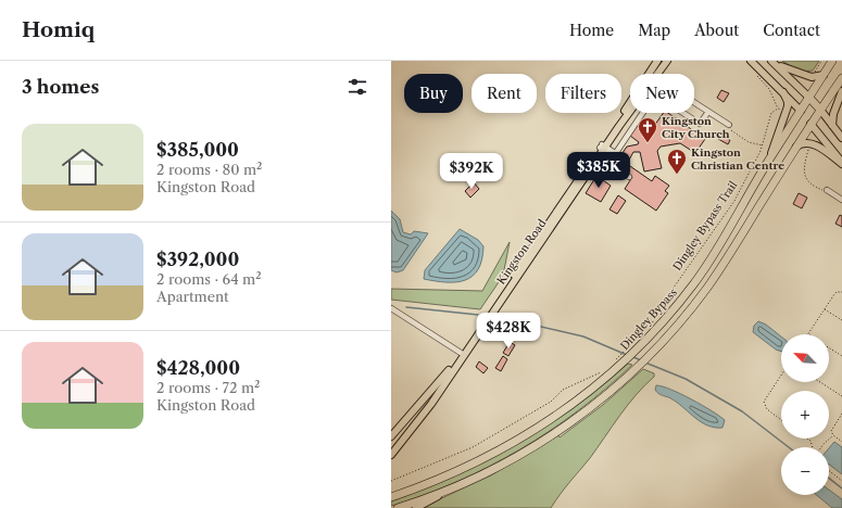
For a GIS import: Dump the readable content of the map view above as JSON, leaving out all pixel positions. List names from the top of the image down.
{
  "streets": {
    "highway": ["Dingley Bypass"],
    "main road": ["Kingston Road"],
    "path": ["Dingley Bypass Trail"]
  },
  "crossings": [
    ["Dingley Bypass Trail", "Dingley Bypass"]
  ],
  "places": {
    "church": ["Kingston City Church", "Kingston Christian Centre"]
  },
  "north": "top left",
  "page": {
    "header": "Homiq",
    "nav": [
      "Home",
      "Map",
      "About",
      "Contact"
    ],
    "heading": "3 homes",
    "chip": [
      "Buy",
      "Rent",
      "Filters",
      "New"
    ],
    "list": [
      {
        "name": "$385,000",
        "note": "2 rooms · 80 m² · Kingston Road"
      },
      {
        "name": "$392,000",
        "note": "2 rooms · 64 m² · Apartment"
      },
      {
        "name": "$428,000",
        "note": "2 rooms · 72 m² · Kingston Road"
      }
    ],
    "price": ["$385K", "$392K", "$428K"],
    "map_buttons": ["+", "−"]
  }
}
